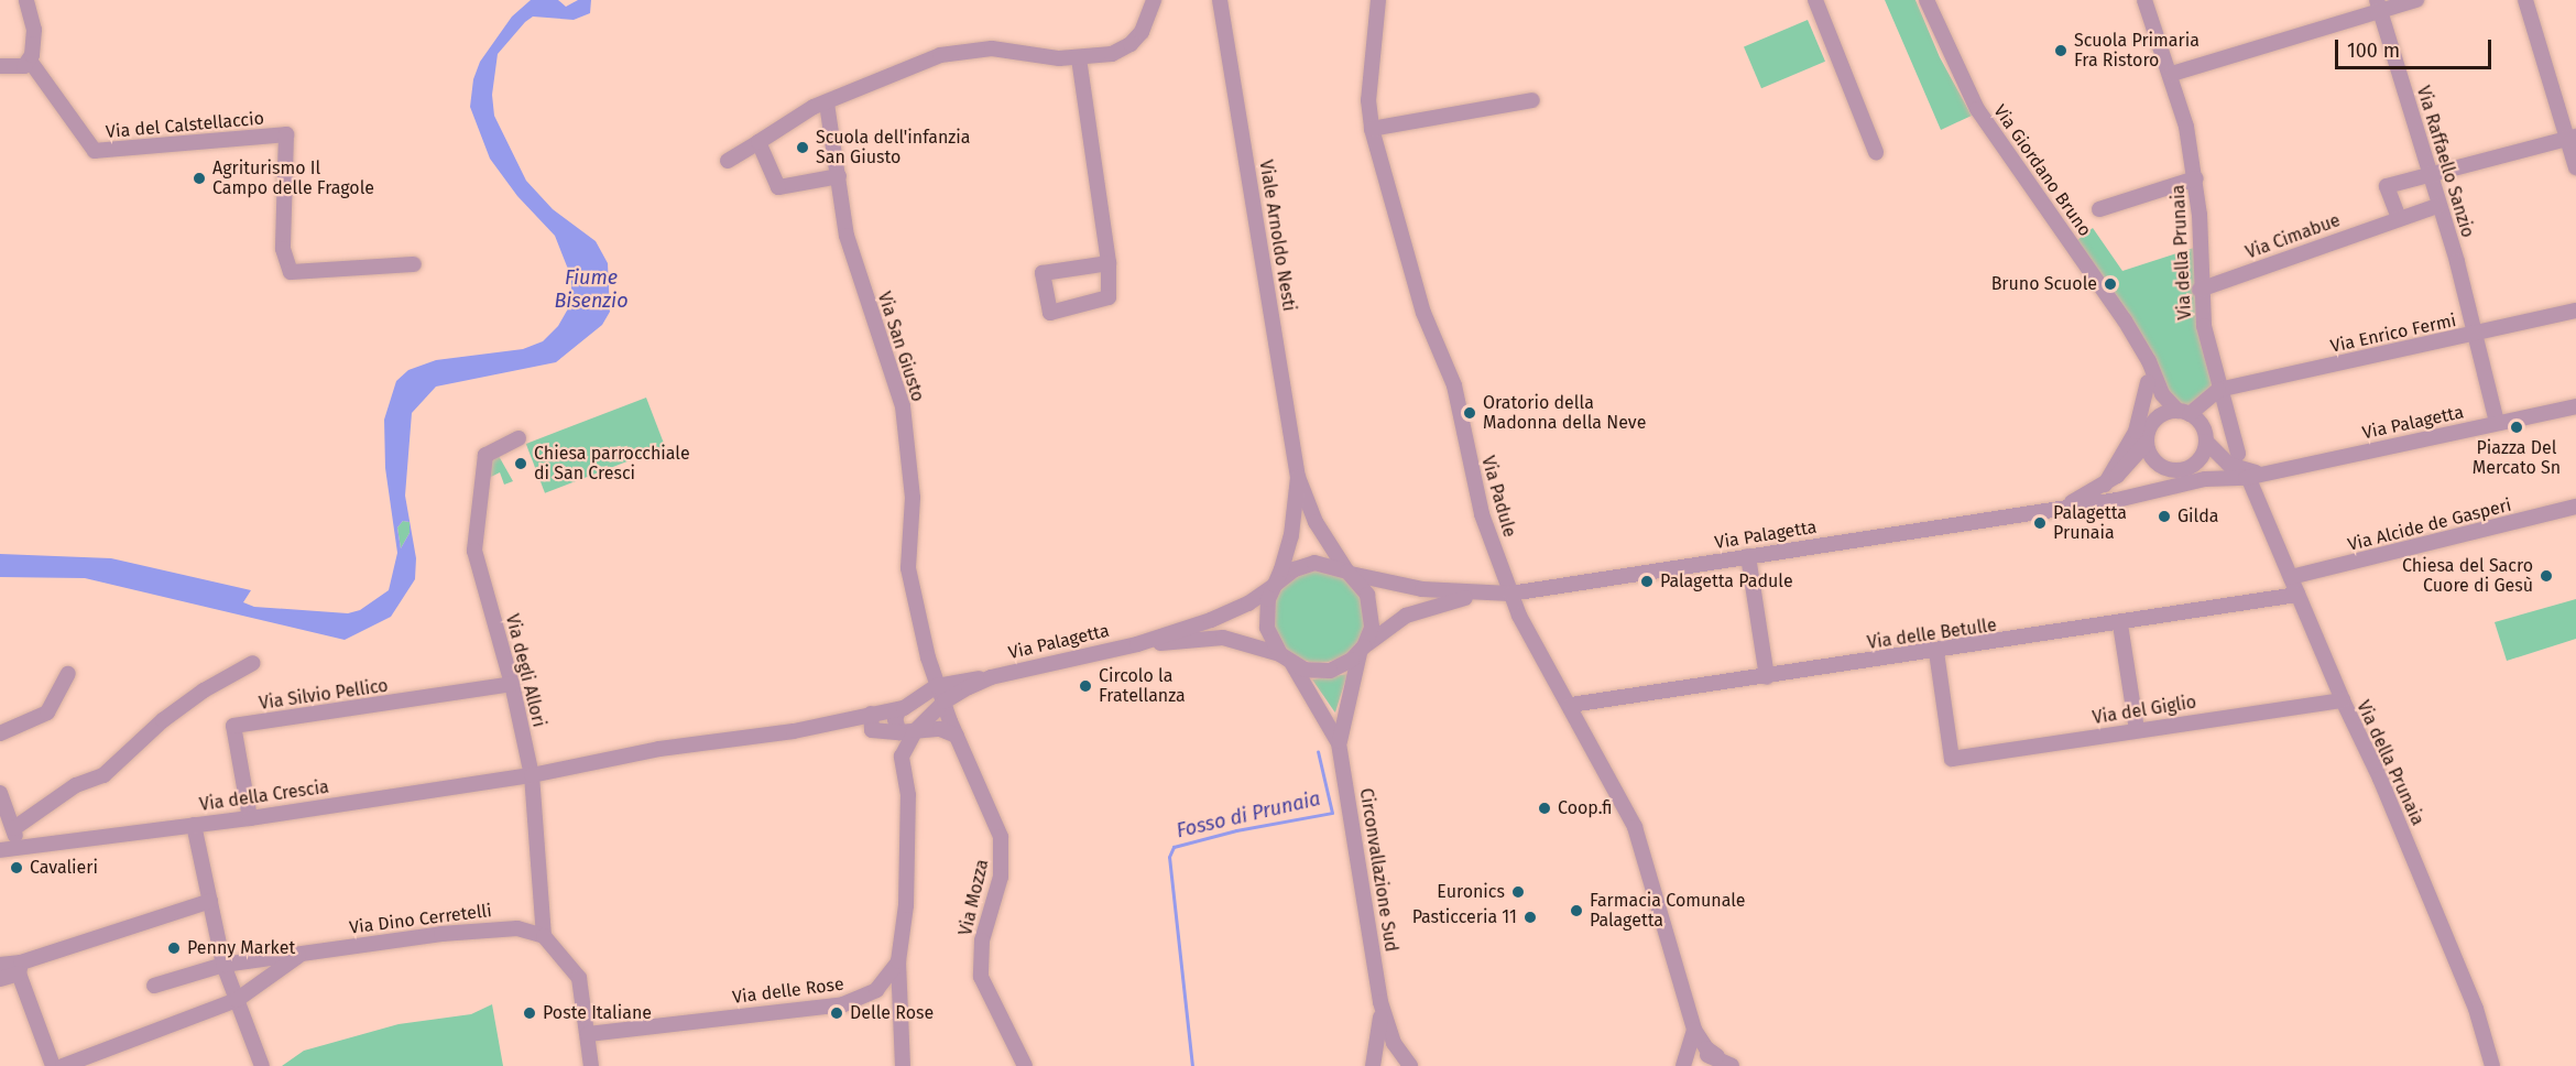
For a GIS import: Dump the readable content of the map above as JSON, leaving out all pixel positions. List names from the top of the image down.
{
  "streets": {
    "street": [
      "Via del Calstellaccio",
      "Via Raffaello Sanzio",
      "Via Giordano Bruno",
      "Viale Arnoldo Nesti",
      "Via Cimabue",
      "Via della Prunaia",
      "Via Enrico Fermi",
      "Via San Giusto",
      "Via Palagetta",
      "Via Padule",
      "Via Alcide de Gasperi",
      "Via delle Betulle",
      "Via degli Allori",
      "Via Silvio Pellico",
      "Via del Giglio",
      "Via della Crescia",
      "Circonvallazione Sud",
      "Via Mozza",
      "Via Dino Cerretelli",
      "Via delle Rose"
    ]
  },
  "crossings": [
    ["Via Raffaello Sanzio", "Via Cimabue"],
    ["Via Raffaello Sanzio", "Via Enrico Fermi"],
    ["Via Raffaello Sanzio", "Via Palagetta"],
    ["Via Giordano Bruno", "Via Palagetta"],
    ["Viale Arnoldo Nesti", "Via Palagetta"],
    ["Viale Arnoldo Nesti", "Circonvallazione Sud"],
    ["Via Cimabue", "Via della Prunaia"],
    ["Via della Prunaia", "Via Enrico Fermi"],
    ["Via della Prunaia", "Via Palagetta"],
    ["Via della Prunaia", "Via Alcide de Gasperi"],
    ["Via della Prunaia", "Via delle Betulle"],
    ["Via della Prunaia", "Via del Giglio"],
    ["Via San Giusto", "Via Palagetta"],
    ["Via San Giusto", "Via Mozza"],
    ["Via Palagetta", "Via Padule"],
    ["Via Palagetta", "Circonvallazione Sud"],
    ["Via Palagetta", "Via Mozza"],
    ["Via Padule", "Via delle Betulle"],
    ["Via delle Betulle", "Via del Giglio"],
    ["Via degli Allori", "Via Silvio Pellico"],
    ["Via degli Allori", "Via della Crescia"],
    ["Via degli Allori", "Via Dino Cerretelli"],
    ["Via Silvio Pellico", "Via della Crescia"]
  ],
  "water": ["Fiume Bisenzio", "Fosso di Prunaia"],
  "places": [
    "Scuola Primaria Fra Ristoro",
    "Scuola dell'infanzia San Giusto",
    "Agriturismo Il Campo delle Fragole",
    "Bruno Scuole",
    "Oratorio della Madonna della Neve",
    "Piazza Del Mercato Sn",
    "Chiesa parrocchiale di San Cresci",
    "Gilda",
    "Palagetta Prunaia",
    "Chiesa del Sacro Cuore di Gesù",
    "Palagetta Padule",
    "Circolo la Fratellanza",
    "Coop.fi",
    "Cavalieri",
    "Euronics",
    "Farmacia Comunale Palagetta",
    "Pasticceria 11",
    "Penny Market",
    "Poste Italiane",
    "Delle Rose"
  ],
  "scale_bar": "100 m"
}
